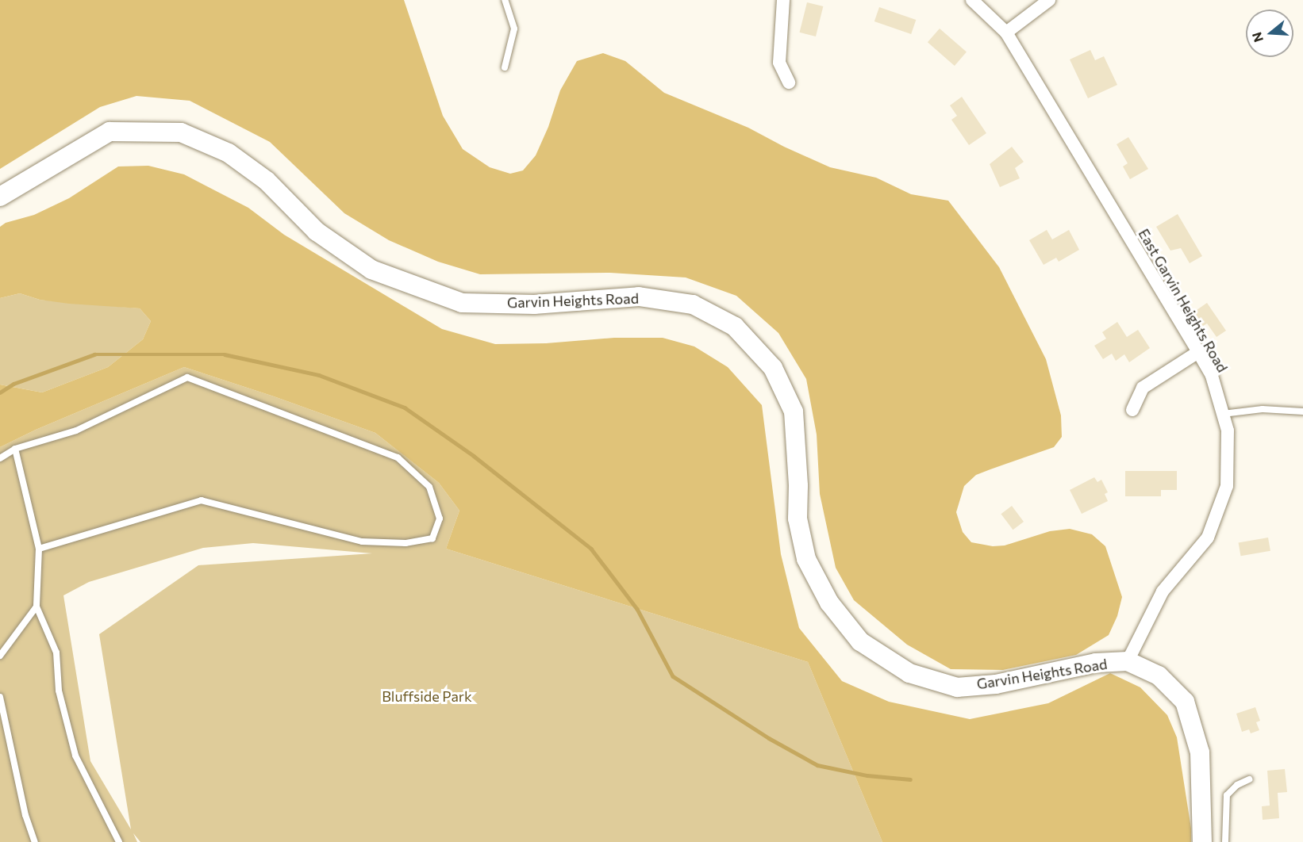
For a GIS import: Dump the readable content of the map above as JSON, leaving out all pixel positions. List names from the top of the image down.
{
  "streets": {
    "main road": ["Garvin Heights Road"],
    "street": ["East Garvin Heights Road"]
  },
  "crossings": [
    ["Garvin Heights Road", "East Garvin Heights Road"]
  ],
  "parks": ["Bluffside Park"],
  "north": "left"
}
